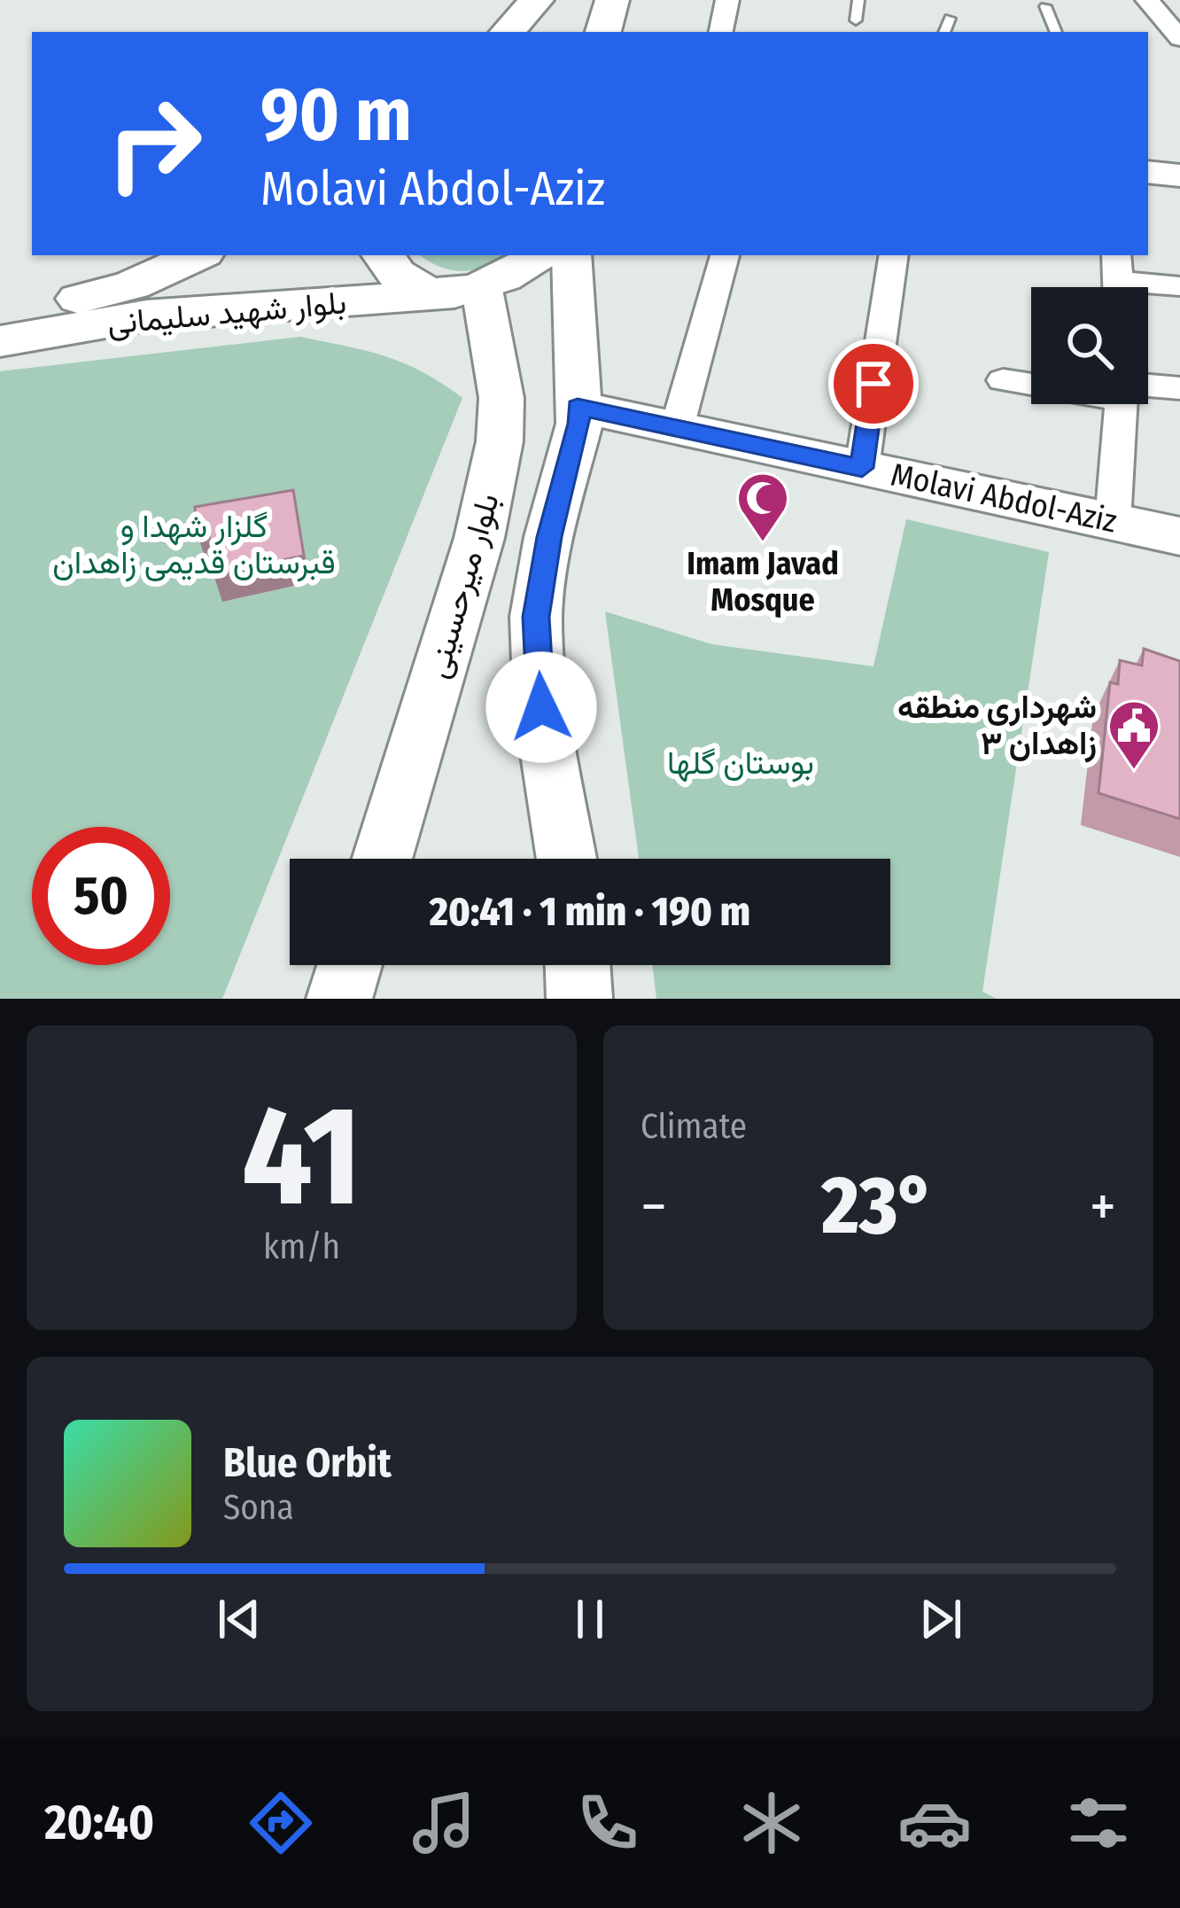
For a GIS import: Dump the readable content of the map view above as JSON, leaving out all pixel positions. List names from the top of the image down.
{
  "streets": {
    "main road": ["بلوار شهید سلیمانی", "Molavi Abdol-Aziz", "بلوار میرحسینی"]
  },
  "crossings": [
    ["بلوار شهید سلیمانی", "بلوار میرحسینی"]
  ],
  "parks": ["گلزار شهدا و قبرستان قدیمی زاهدان", "بوستان گلها"],
  "places": {
    "mosque": ["Imam Javad Mosque"],
    "public building": ["شهرداری منطقه ۳ زاهدان"]
  },
  "page": {
    "turn": ["90 m", "Molavi Abdol-Aziz"],
    "limit": "50",
    "trip": "20:41 · 1 min · 190 m",
    "tile": [
      ["41", "km/h"],
      "Climate"
    ],
    "heat": ["−", "23°", "+"],
    "song": ["Blue Orbit", "Sona"],
    "tabs": "20:40"
  }
}
